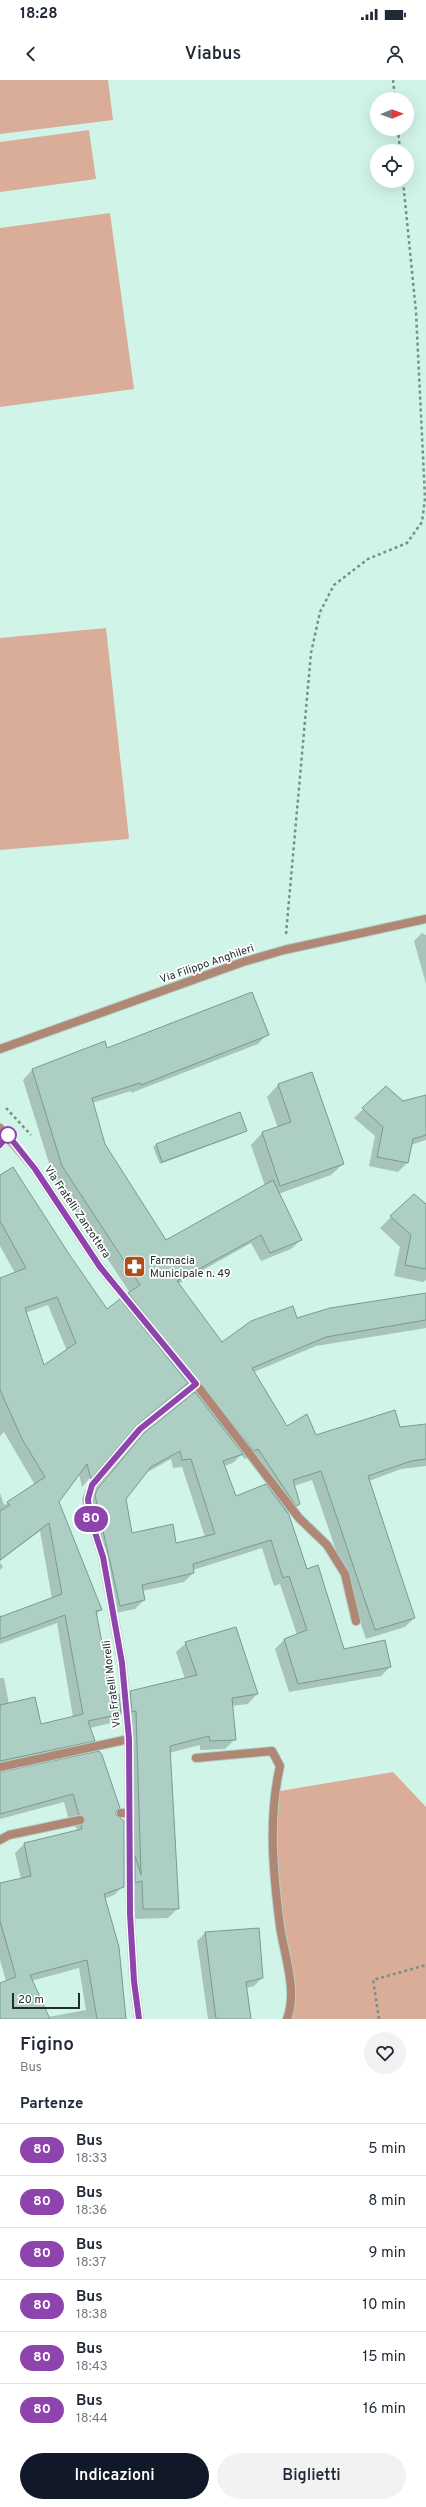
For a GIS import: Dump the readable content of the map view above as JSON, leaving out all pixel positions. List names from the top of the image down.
{
  "streets": {
    "street": ["Via Filippo Anghileri", "Via Fratelli Zanzottera", "Via Fratelli Morelli"]
  },
  "crossings": [
    ["Via Fratelli Zanzottera", "Via Fratelli Morelli"]
  ],
  "places": {
    "pharmacy": ["Farmacia Municipale n. 49"]
  },
  "lines": ["bus line 80"],
  "scale_bar": "20 m",
  "north": "right",
  "page": {
    "status": "18:28",
    "header": "Viabus",
    "on_map": "80",
    "scale": "20 m",
    "heading": [
      ["Figino", "Bus"],
      "Partenze"
    ],
    "list": [
      {
        "mark": "80",
        "name": "Bus",
        "note": "18:33",
        "value": "5 min"
      },
      {
        "mark": "80",
        "name": "Bus",
        "note": "18:36",
        "value": "8 min"
      },
      {
        "mark": "80",
        "name": "Bus",
        "note": "18:37",
        "value": "9 min"
      },
      {
        "mark": "80",
        "name": "Bus",
        "note": "18:38",
        "value": "10 min"
      },
      {
        "mark": "80",
        "name": "Bus",
        "note": "18:43",
        "value": "15 min"
      },
      {
        "mark": "80",
        "name": "Bus",
        "note": "18:44",
        "value": "16 min"
      }
    ],
    "buttons": ["Indicazioni", "Biglietti"]
  }
}
